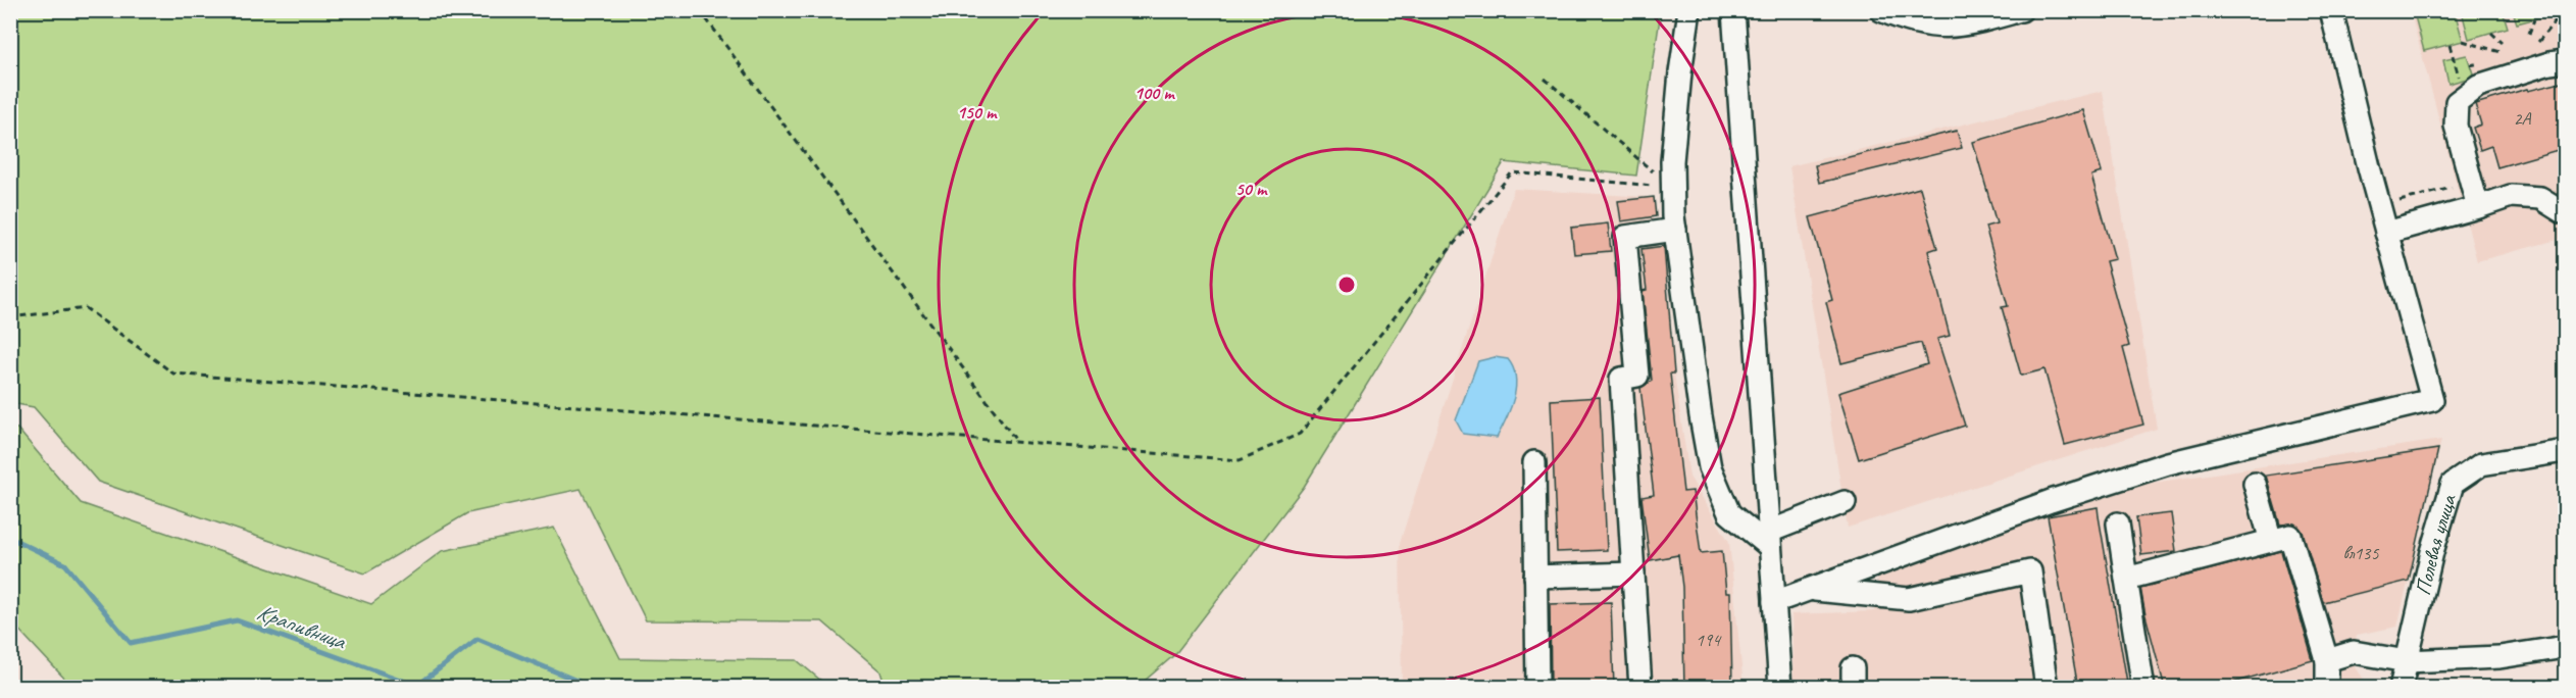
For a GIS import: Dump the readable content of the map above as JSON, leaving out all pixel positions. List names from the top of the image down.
{
  "streets": {
    "street": ["Полевая улица"]
  },
  "water": ["Крапивница"],
  "house_numbers": ["2А", "вл135", "194"],
  "rings": ["100 m", "150 m", "50 m"]
}
